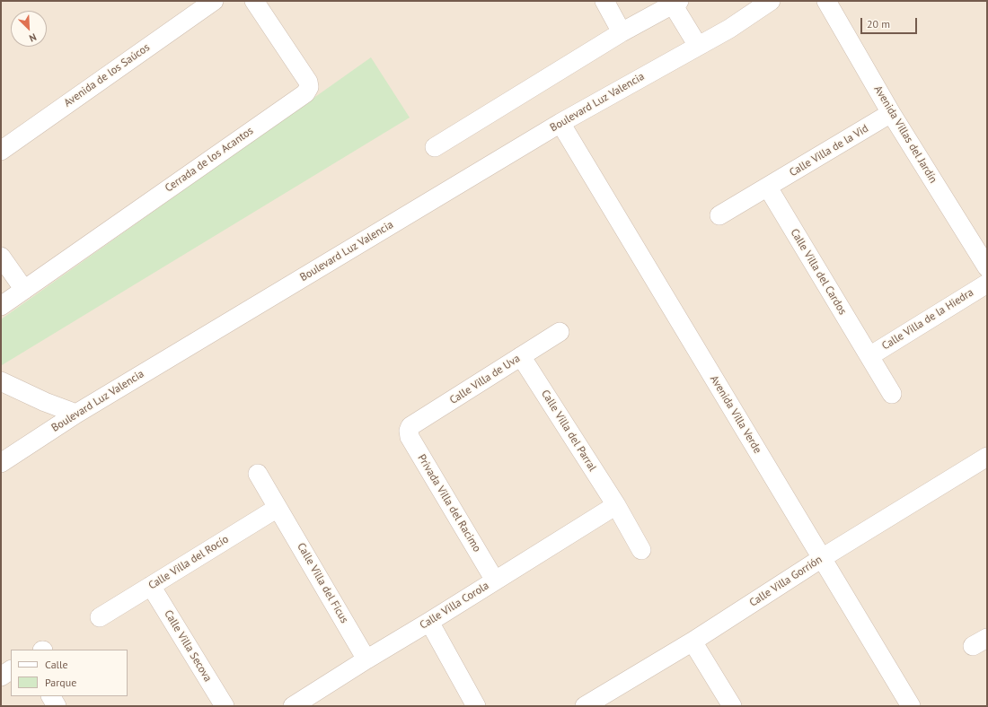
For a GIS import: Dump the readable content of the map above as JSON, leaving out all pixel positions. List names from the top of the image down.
{
  "streets": {
    "street": [
      "Avenida de los Saúcos",
      "Boulevard Luz Valencia",
      "Avenida Villas del Jardín",
      "Calle Villa de la Vid",
      "Cerrada de los Acantos",
      "Calle Villa del Cardos",
      "Calle Villa de la Hiedra",
      "Calle Villa de Uva",
      "Avenida Villa Verde",
      "Calle Villa del Parral",
      "Privada Villa del Racimo",
      "Calle Villa del Rocío",
      "Calle Villa Gorrión",
      "Calle Villa del Ficus",
      "Calle Villa Corola",
      "Calle Villa Secova"
    ]
  },
  "crossings": [
    ["Boulevard Luz Valencia", "Avenida Villa Verde"],
    ["Avenida Villas del Jardín", "Calle Villa de la Vid"],
    ["Calle Villa de la Vid", "Calle Villa del Cardos"],
    ["Calle Villa del Cardos", "Calle Villa de la Hiedra"],
    ["Calle Villa de Uva", "Calle Villa del Parral"],
    ["Calle Villa de Uva", "Privada Villa del Racimo"],
    ["Avenida Villa Verde", "Calle Villa Gorrión"],
    ["Calle Villa del Parral", "Calle Villa Corola"],
    ["Privada Villa del Racimo", "Calle Villa Corola"],
    ["Calle Villa del Rocío", "Calle Villa del Ficus"],
    ["Calle Villa del Rocío", "Calle Villa Secova"],
    ["Calle Villa del Ficus", "Calle Villa Corola"]
  ],
  "legend": ["Calle", "Parque"],
  "scale_bar": "20 m",
  "north": "bottom right"
}
